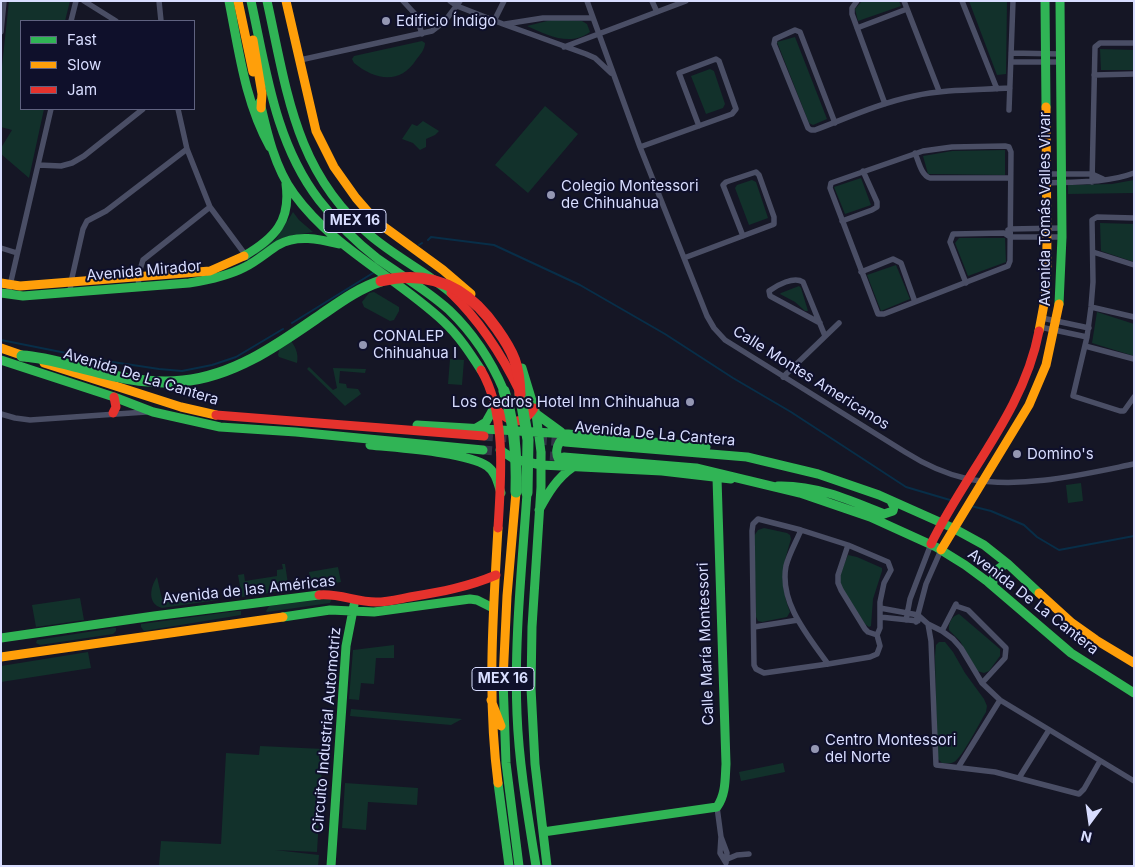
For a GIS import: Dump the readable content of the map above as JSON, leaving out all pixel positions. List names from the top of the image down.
{
  "streets": {
    "main road": [
      "Avenida Tomás Valles Vivar",
      "MEX 16",
      "Avenida Mirador",
      "Avenida De La Cantera",
      "Avenida de las Américas",
      "Calle María Montessori",
      "Circuito Industrial Automotriz"
    ],
    "street": ["Calle Montes Americanos"]
  },
  "crossings": [
    ["Avenida Tomás Valles Vivar", "Avenida De La Cantera"],
    ["Avenida Tomás Valles Vivar", "Calle Montes Americanos"],
    ["Avenida de las Américas", "Circuito Industrial Automotriz"]
  ],
  "places": [
    "Edificio Índigo",
    "Colegio Montessori de Chihuahua",
    "CONALEP Chihuahua I",
    "Los Cedros Hotel Inn Chihuahua",
    "Domino's",
    "Centro Montessori del Norte"
  ],
  "legend": ["Fast", "Slow", "Jam"],
  "north": "bottom"
}
